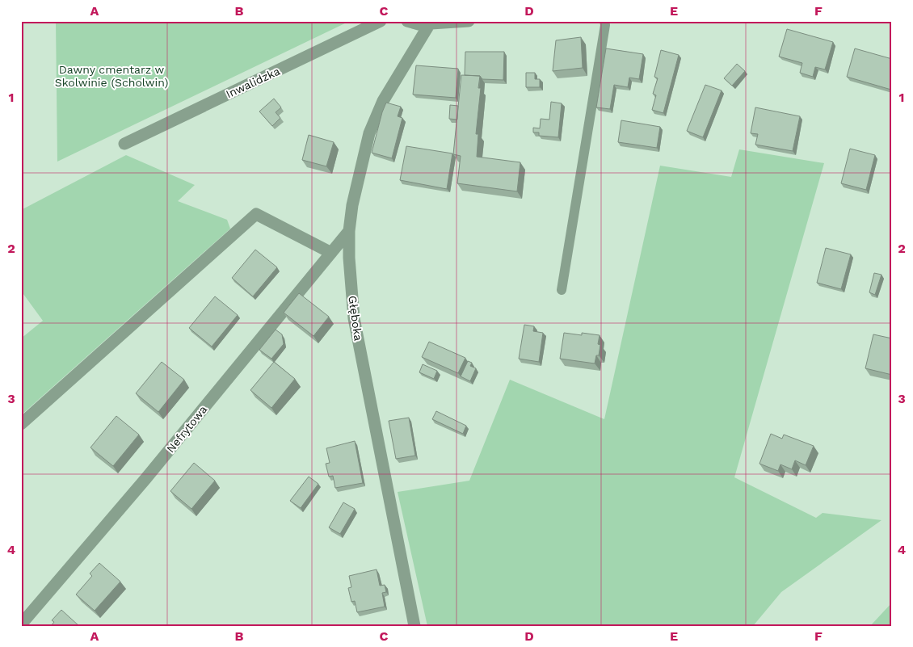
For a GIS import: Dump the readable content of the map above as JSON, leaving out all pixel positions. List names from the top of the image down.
{
  "streets": {
    "street": ["Inwalidzka", "Głęboka", "Nefrytowa"]
  },
  "crossings": [
    ["Głęboka", "Nefrytowa"]
  ],
  "parks": ["Dawny cmentarz w Skolwinie (Scholwin)"],
  "grid": {
    "columns": [
      "A",
      "B",
      "C",
      "D",
      "E",
      "F"
    ],
    "rows": [
      "1",
      "2",
      "3",
      "4"
    ]
  }
}
